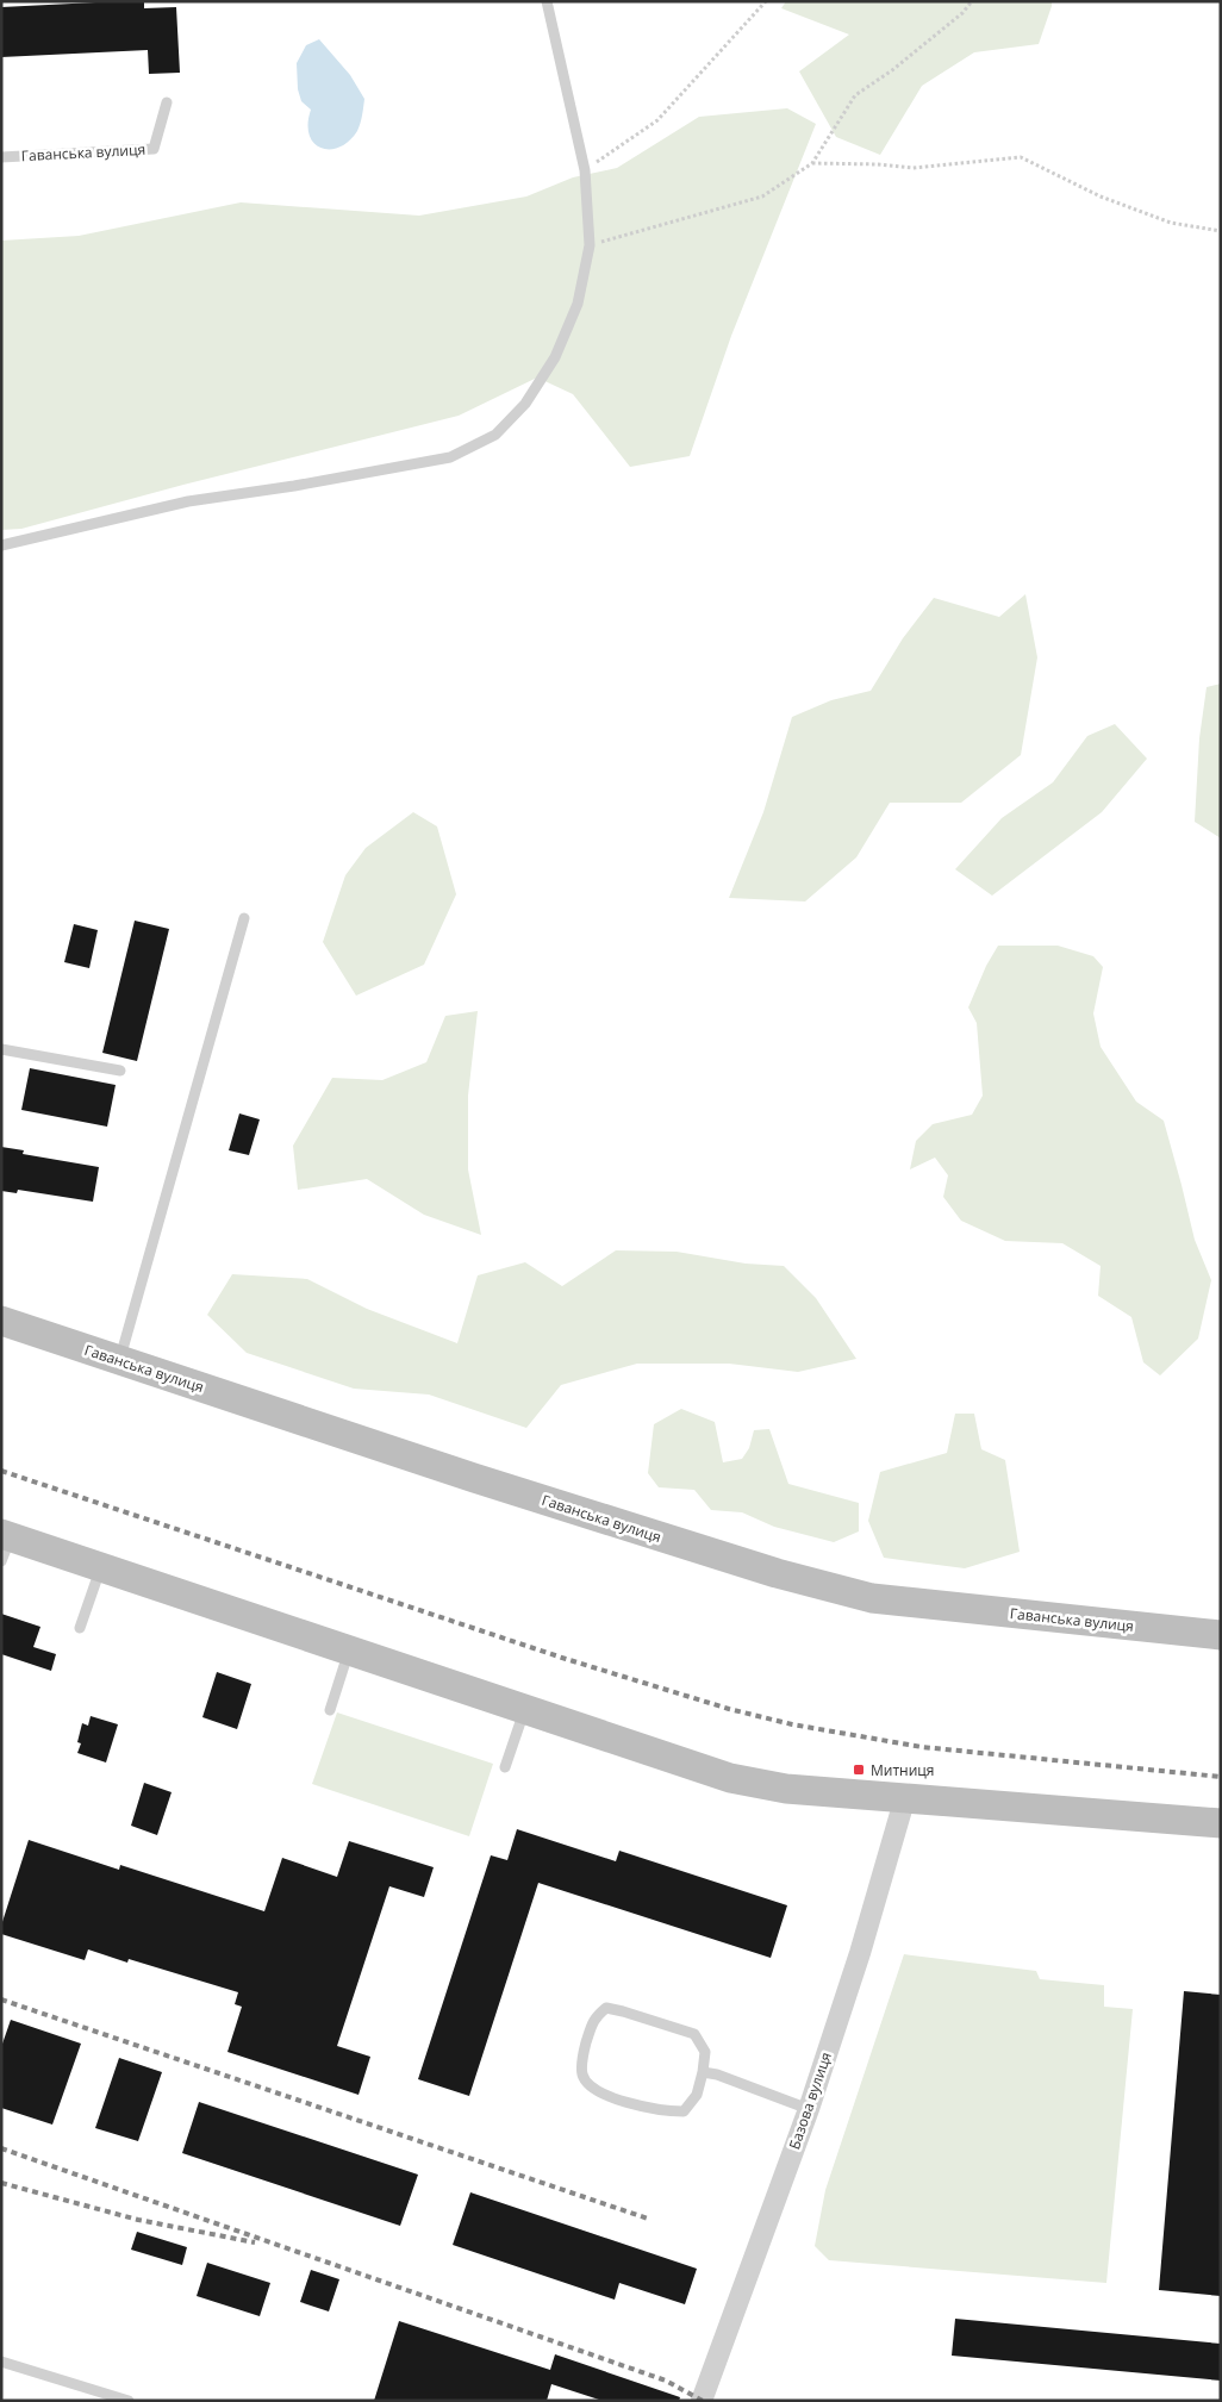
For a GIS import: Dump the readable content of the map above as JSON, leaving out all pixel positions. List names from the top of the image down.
{
  "streets": {
    "main road": ["Гаванська вулиця"],
    "street": ["Базова вулиця"]
  },
  "places": {
    "transit": ["Митниця"]
  }
}
